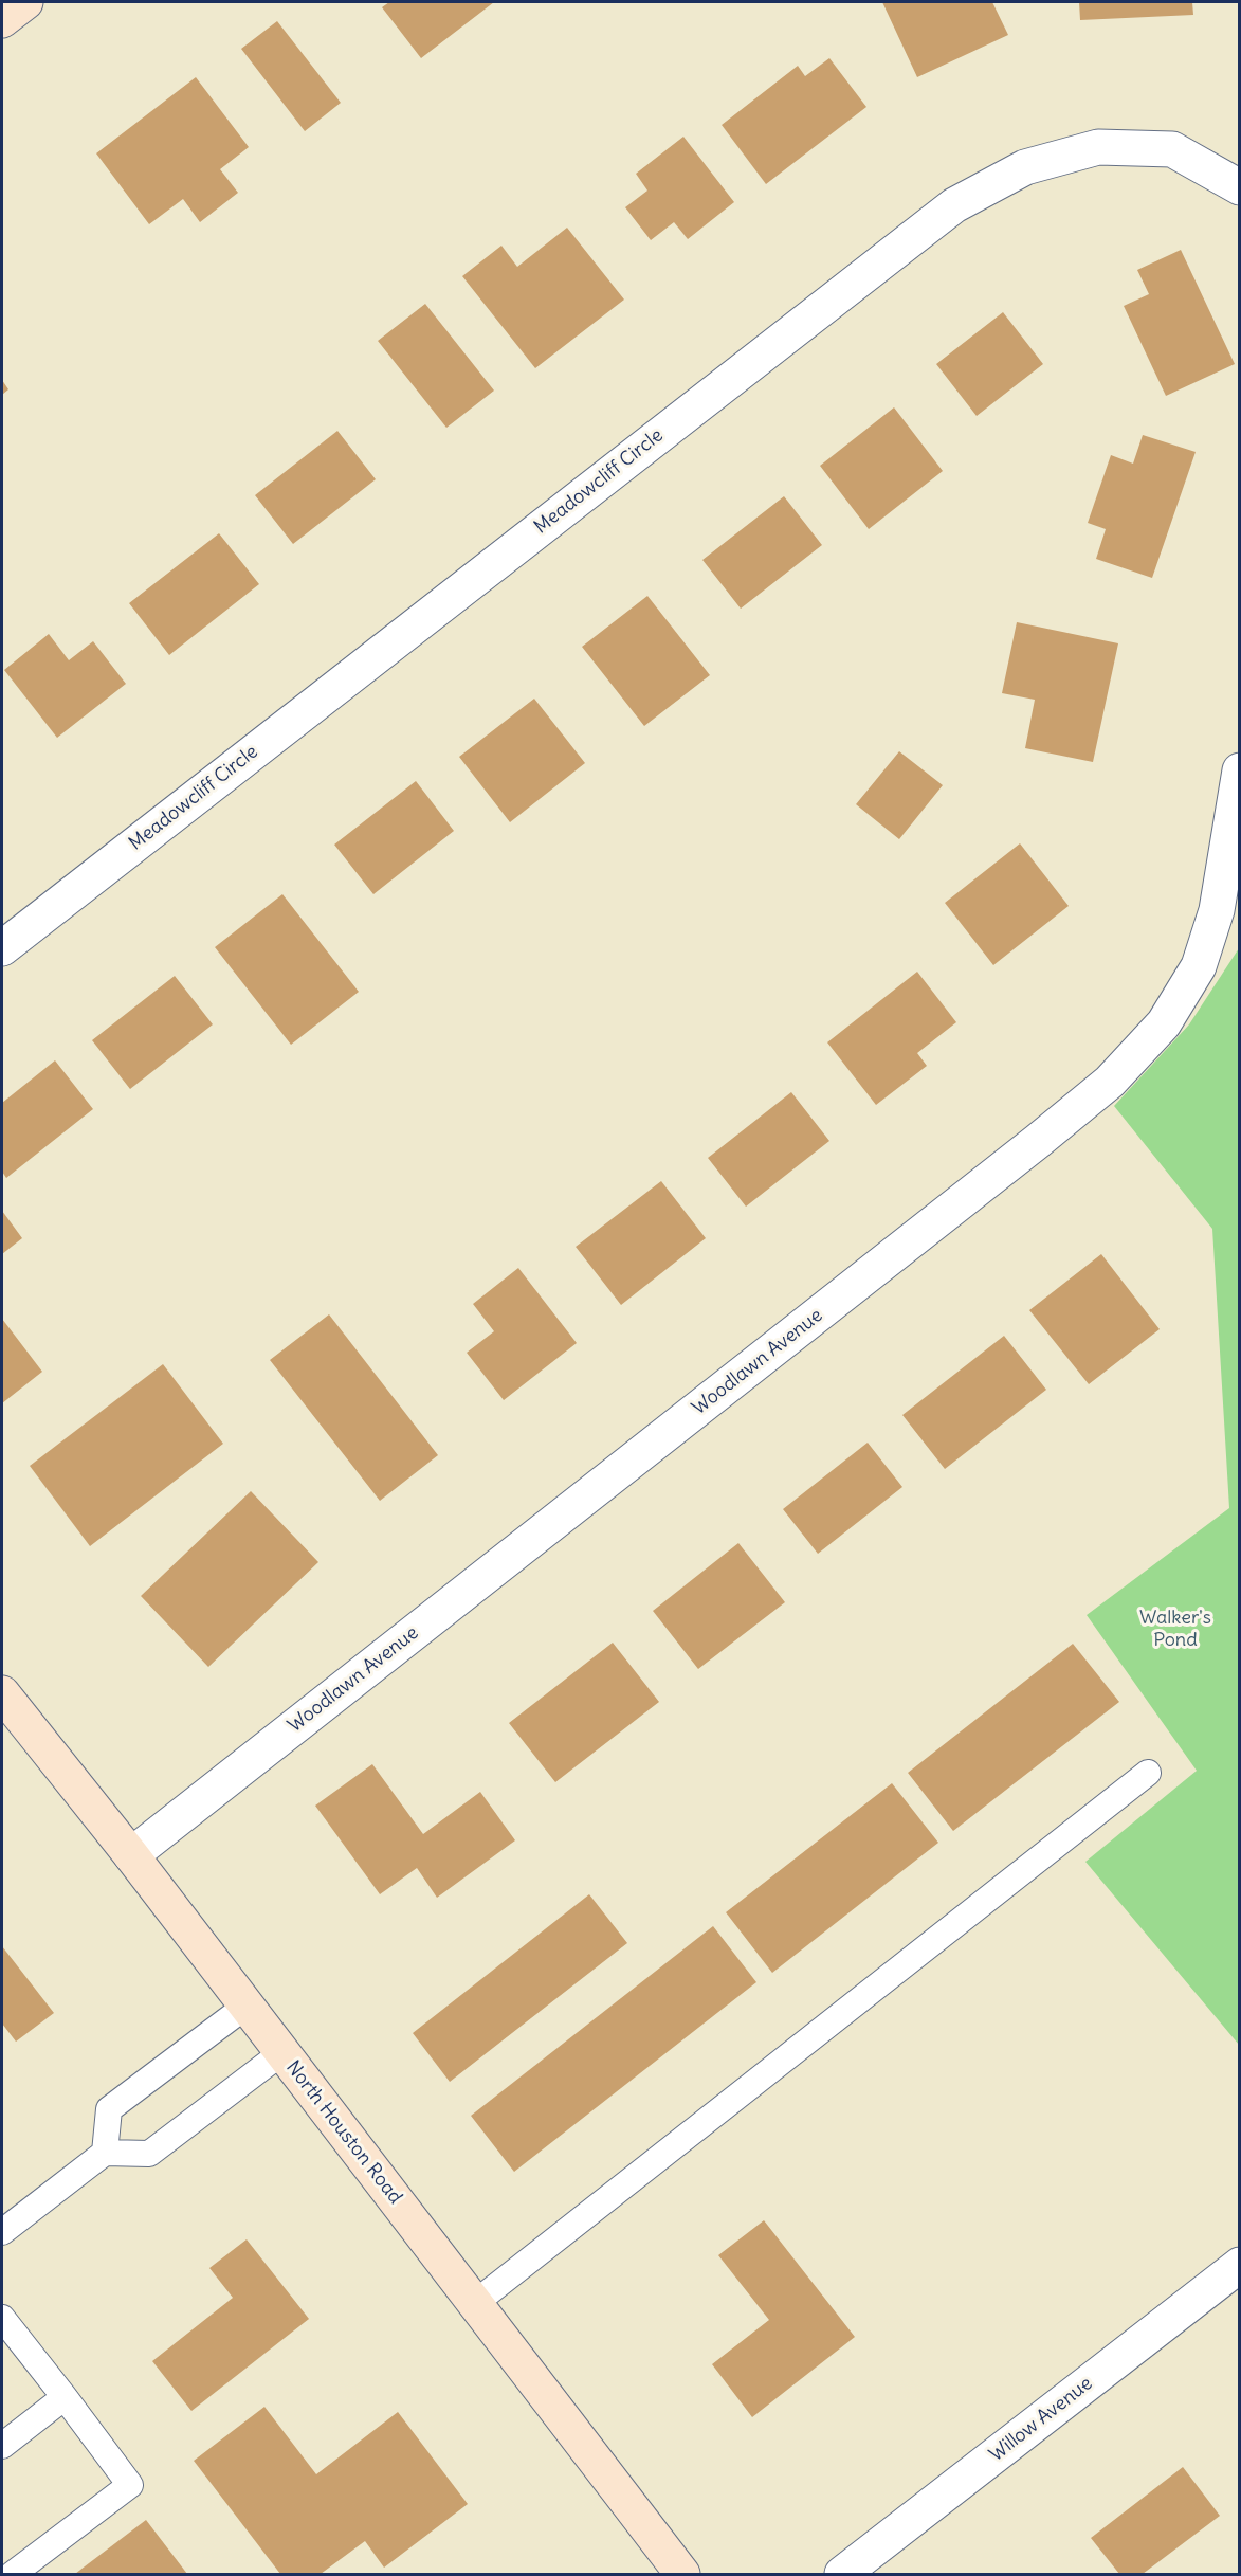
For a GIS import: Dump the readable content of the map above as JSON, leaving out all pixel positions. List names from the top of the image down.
{
  "streets": {
    "street": [
      "Meadowcliff Circle",
      "Woodlawn Avenue",
      "North Houston Road",
      "Willow Avenue"
    ]
  },
  "crossings": [
    ["Woodlawn Avenue", "North Houston Road"]
  ],
  "parks": ["Walker's Pond"]
}
